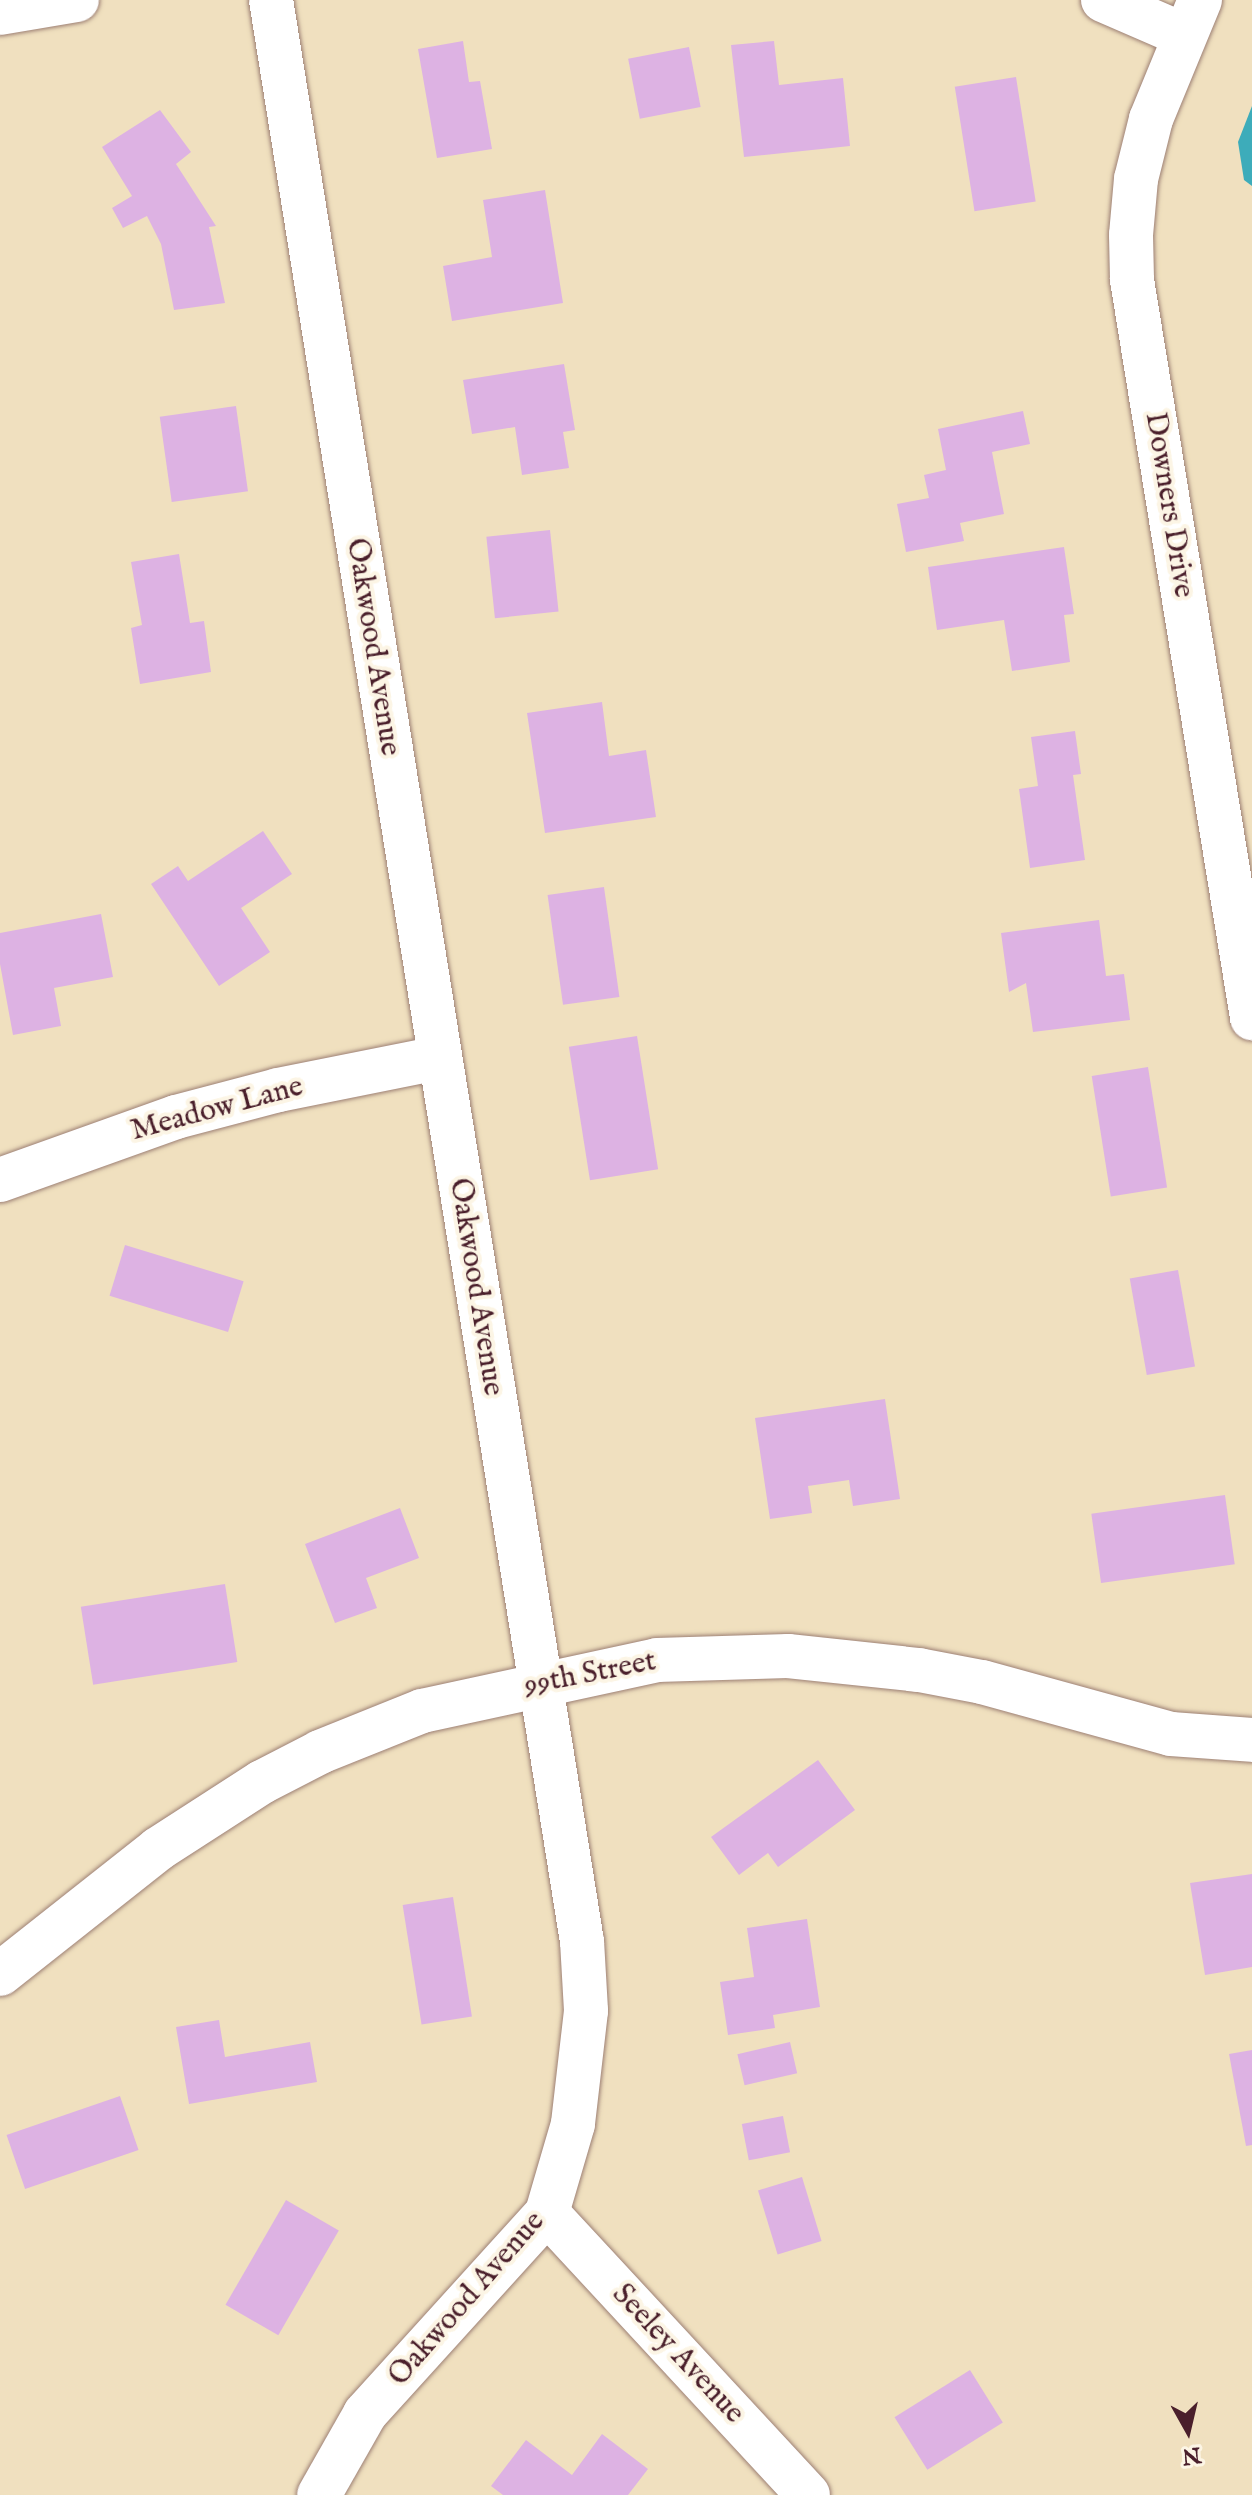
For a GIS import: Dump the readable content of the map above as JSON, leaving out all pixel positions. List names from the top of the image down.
{
  "streets": {
    "street": [
      "Downers Drive",
      "Oakwood Avenue",
      "Meadow Lane",
      "99th Street",
      "Seeley Avenue"
    ]
  },
  "crossings": [
    ["Oakwood Avenue", "Meadow Lane"],
    ["Oakwood Avenue", "99th Street"],
    ["Oakwood Avenue", "Seeley Avenue"]
  ],
  "north": "bottom"
}
